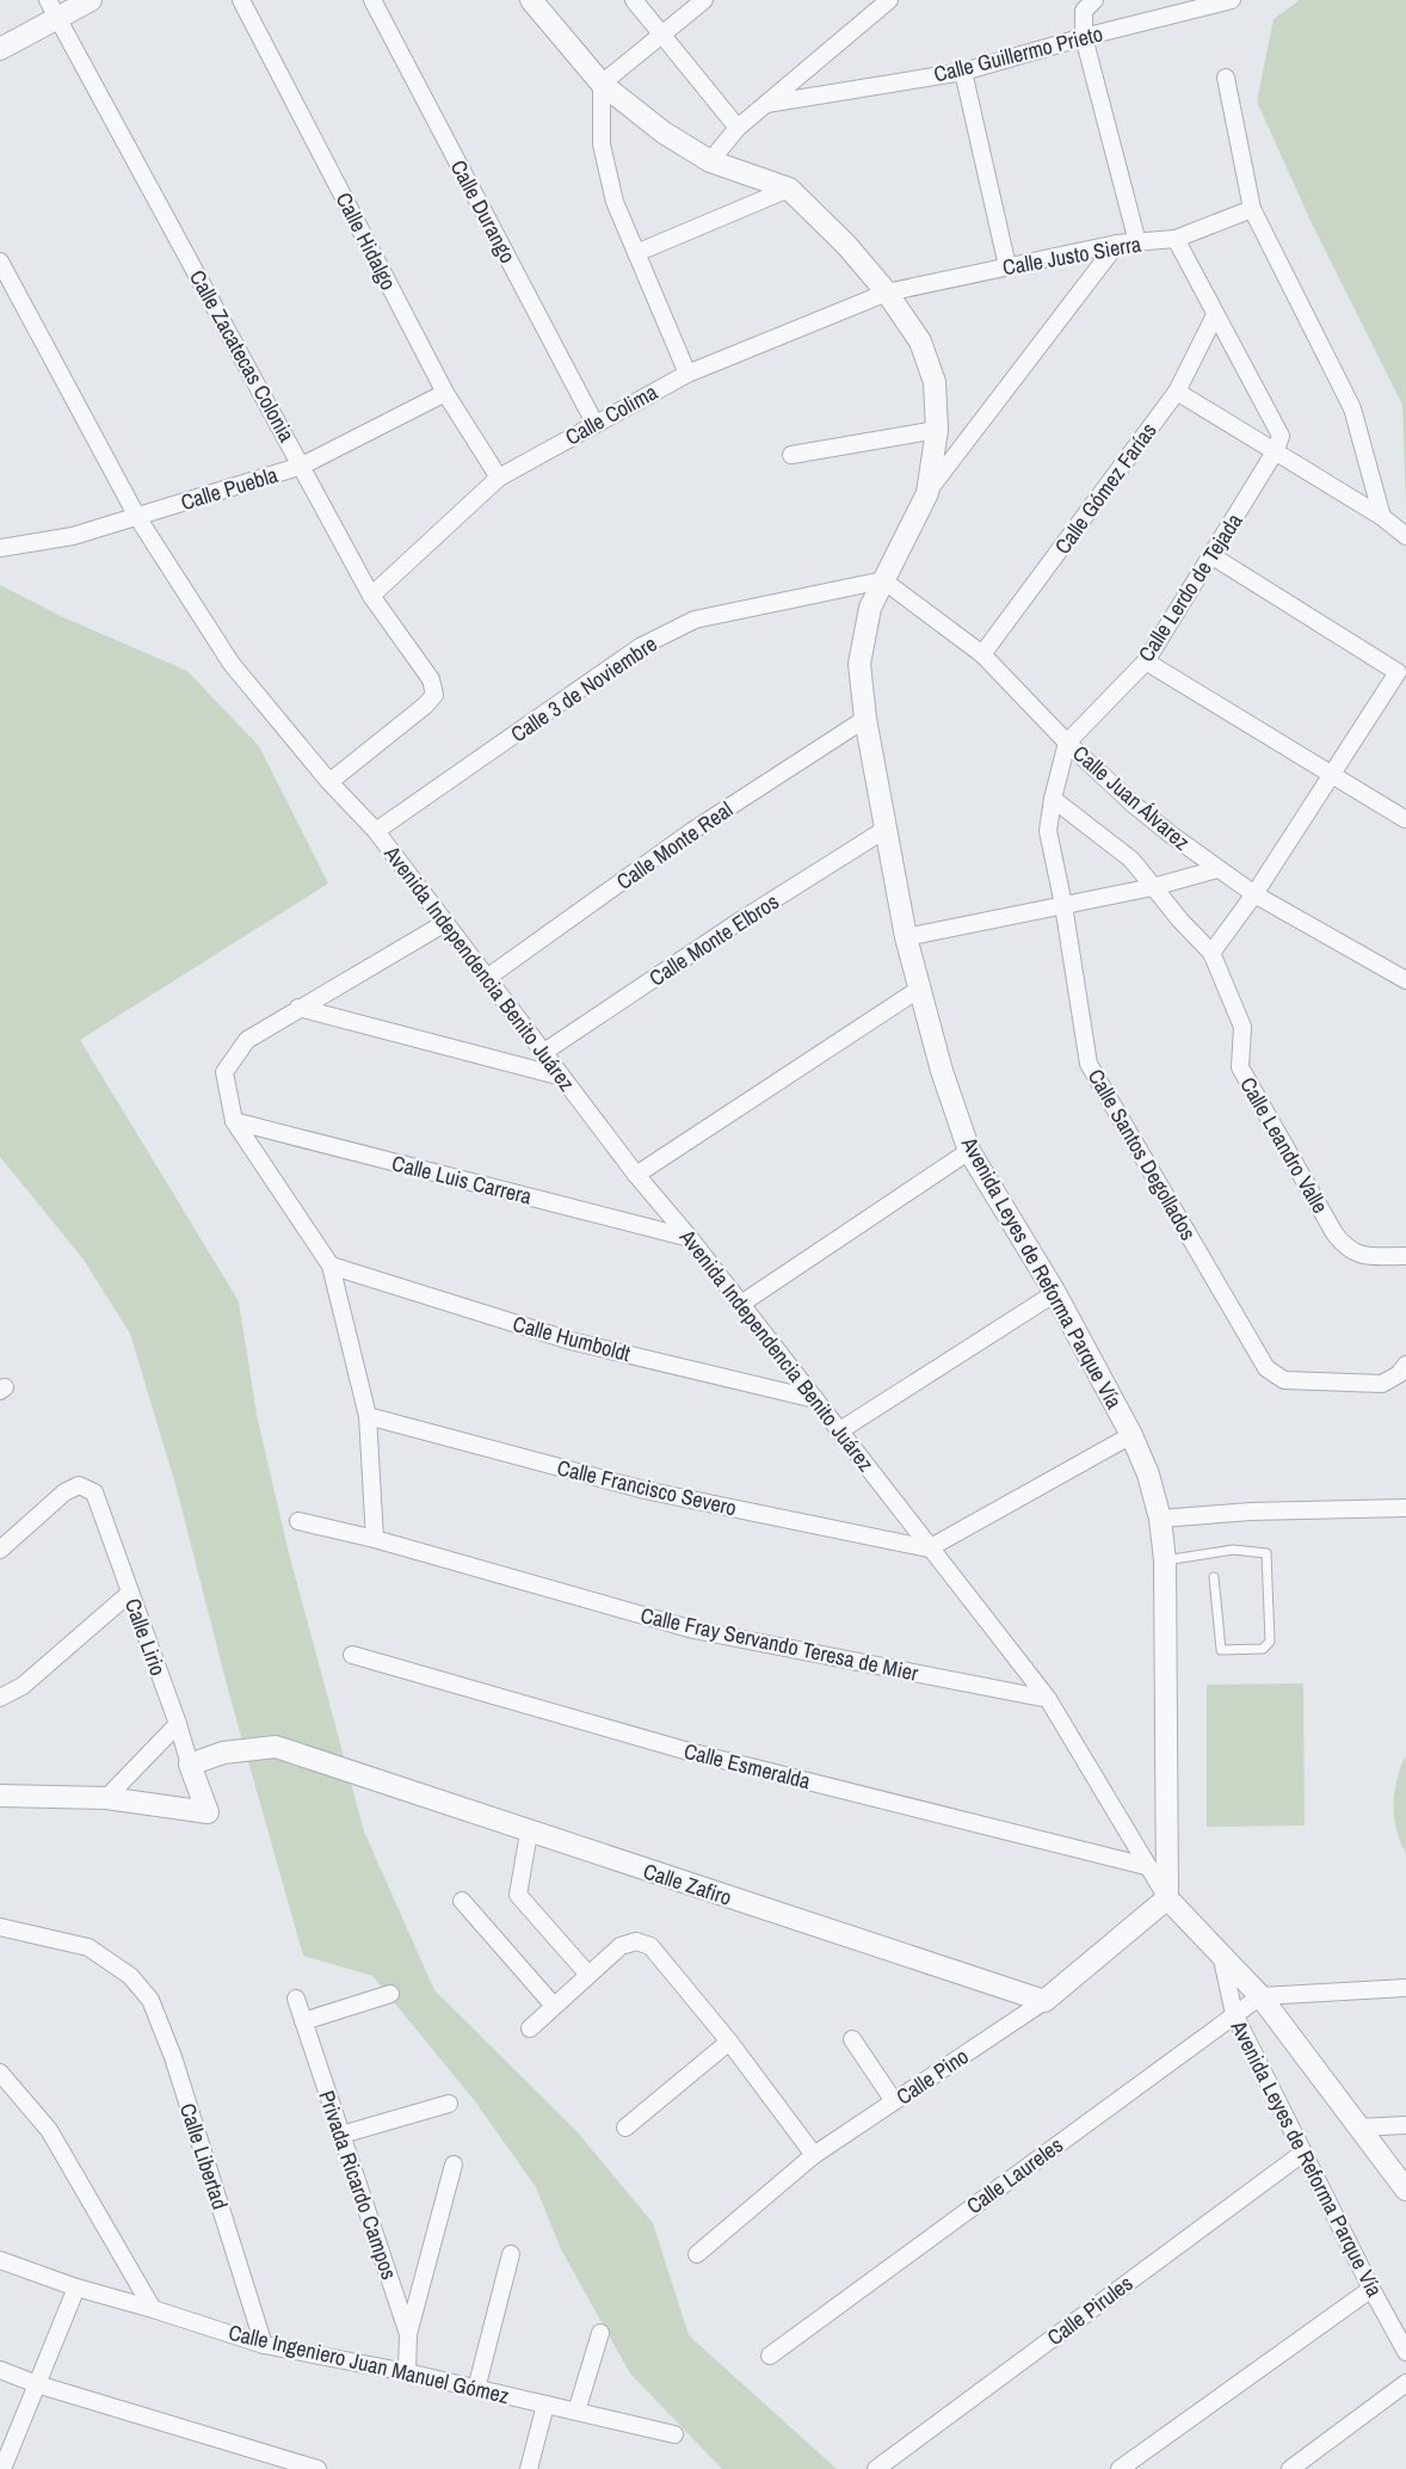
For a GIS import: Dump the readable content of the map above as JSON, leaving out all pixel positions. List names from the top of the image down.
{
  "streets": {
    "street": [
      "Calle Guillermo Prieto",
      "Calle Durango",
      "Calle Hidalgo",
      "Calle Justo Sierra",
      "Calle Zacatecas Colonia",
      "Calle Colima",
      "Calle Puebla",
      "Calle Gómez Farías",
      "Calle Lerdo de Tejada",
      "Calle 3 de Noviembre",
      "Calle Juan Álvarez",
      "Calle Monte Real",
      "Calle Monte Elbros",
      "Avenida Independencia Benito Juárez",
      "Calle Leandro Valle",
      "Calle Santos Degollados",
      "Calle Luis Carrera",
      "Avenida Leyes de Reforma Parque Vía",
      "Calle Humboldt",
      "Calle Francisco Severo",
      "Calle Lirio",
      "Calle Fray Servando Teresa de Mier",
      "Calle Esmeralda",
      "Calle Zafiro",
      "Calle Pino",
      "Calle Libertad",
      "Calle Laureles",
      "Privada Ricardo Campos",
      "Calle Pirules",
      "Calle Ingeniero Juan Manuel Gómez"
    ]
  },
  "crossings": [
    ["Calle Durango", "Calle Colima"],
    ["Calle Hidalgo", "Calle Colima"],
    ["Calle Hidalgo", "Calle Puebla"],
    ["Calle Justo Sierra", "Calle Colima"],
    ["Calle Justo Sierra", "Avenida Leyes de Reforma Parque Vía"],
    ["Calle Zacatecas Colonia", "Calle Colima"],
    ["Calle Zacatecas Colonia", "Calle Puebla"],
    ["Calle Zacatecas Colonia", "Avenida Independencia Benito Juárez"],
    ["Calle Colima", "Avenida Leyes de Reforma Parque Vía"],
    ["Calle Puebla", "Avenida Independencia Benito Juárez"],
    ["Calle Gómez Farías", "Calle Juan Álvarez"],
    ["Calle Lerdo de Tejada", "Calle Juan Álvarez"],
    ["Calle Lerdo de Tejada", "Calle Santos Degollados"],
    ["Calle 3 de Noviembre", "Calle Juan Álvarez"],
    ["Calle 3 de Noviembre", "Avenida Independencia Benito Juárez"],
    ["Calle 3 de Noviembre", "Avenida Leyes de Reforma Parque Vía"],
    ["Calle Juan Álvarez", "Calle Santos Degollados"],
    ["Calle Juan Álvarez", "Avenida Leyes de Reforma Parque Vía"],
    ["Calle Monte Real", "Avenida Independencia Benito Juárez"],
    ["Calle Monte Real", "Avenida Leyes de Reforma Parque Vía"],
    ["Calle Monte Elbros", "Avenida Independencia Benito Juárez"],
    ["Calle Monte Elbros", "Avenida Leyes de Reforma Parque Vía"],
    ["Avenida Independencia Benito Juárez", "Calle Luis Carrera"],
    ["Avenida Independencia Benito Juárez", "Avenida Leyes de Reforma Parque Vía"],
    ["Avenida Independencia Benito Juárez", "Calle Humboldt"],
    ["Avenida Independencia Benito Juárez", "Calle Francisco Severo"],
    ["Avenida Independencia Benito Juárez", "Calle Fray Servando Teresa de Mier"],
    ["Avenida Independencia Benito Juárez", "Calle Esmeralda"],
    ["Avenida Independencia Benito Juárez", "Calle Pino"],
    ["Avenida Independencia Benito Juárez", "Calle Laureles"],
    ["Calle Leandro Valle", "Calle Santos Degollados"],
    ["Avenida Leyes de Reforma Parque Vía", "Calle Pino"],
    ["Avenida Leyes de Reforma Parque Vía", "Calle Laureles"],
    ["Avenida Leyes de Reforma Parque Vía", "Calle Pirules"],
    ["Calle Lirio", "Calle Zafiro"],
    ["Calle Zafiro", "Calle Pino"],
    ["Calle Libertad", "Calle Ingeniero Juan Manuel Gómez"],
    ["Privada Ricardo Campos", "Calle Ingeniero Juan Manuel Gómez"]
  ]
}
